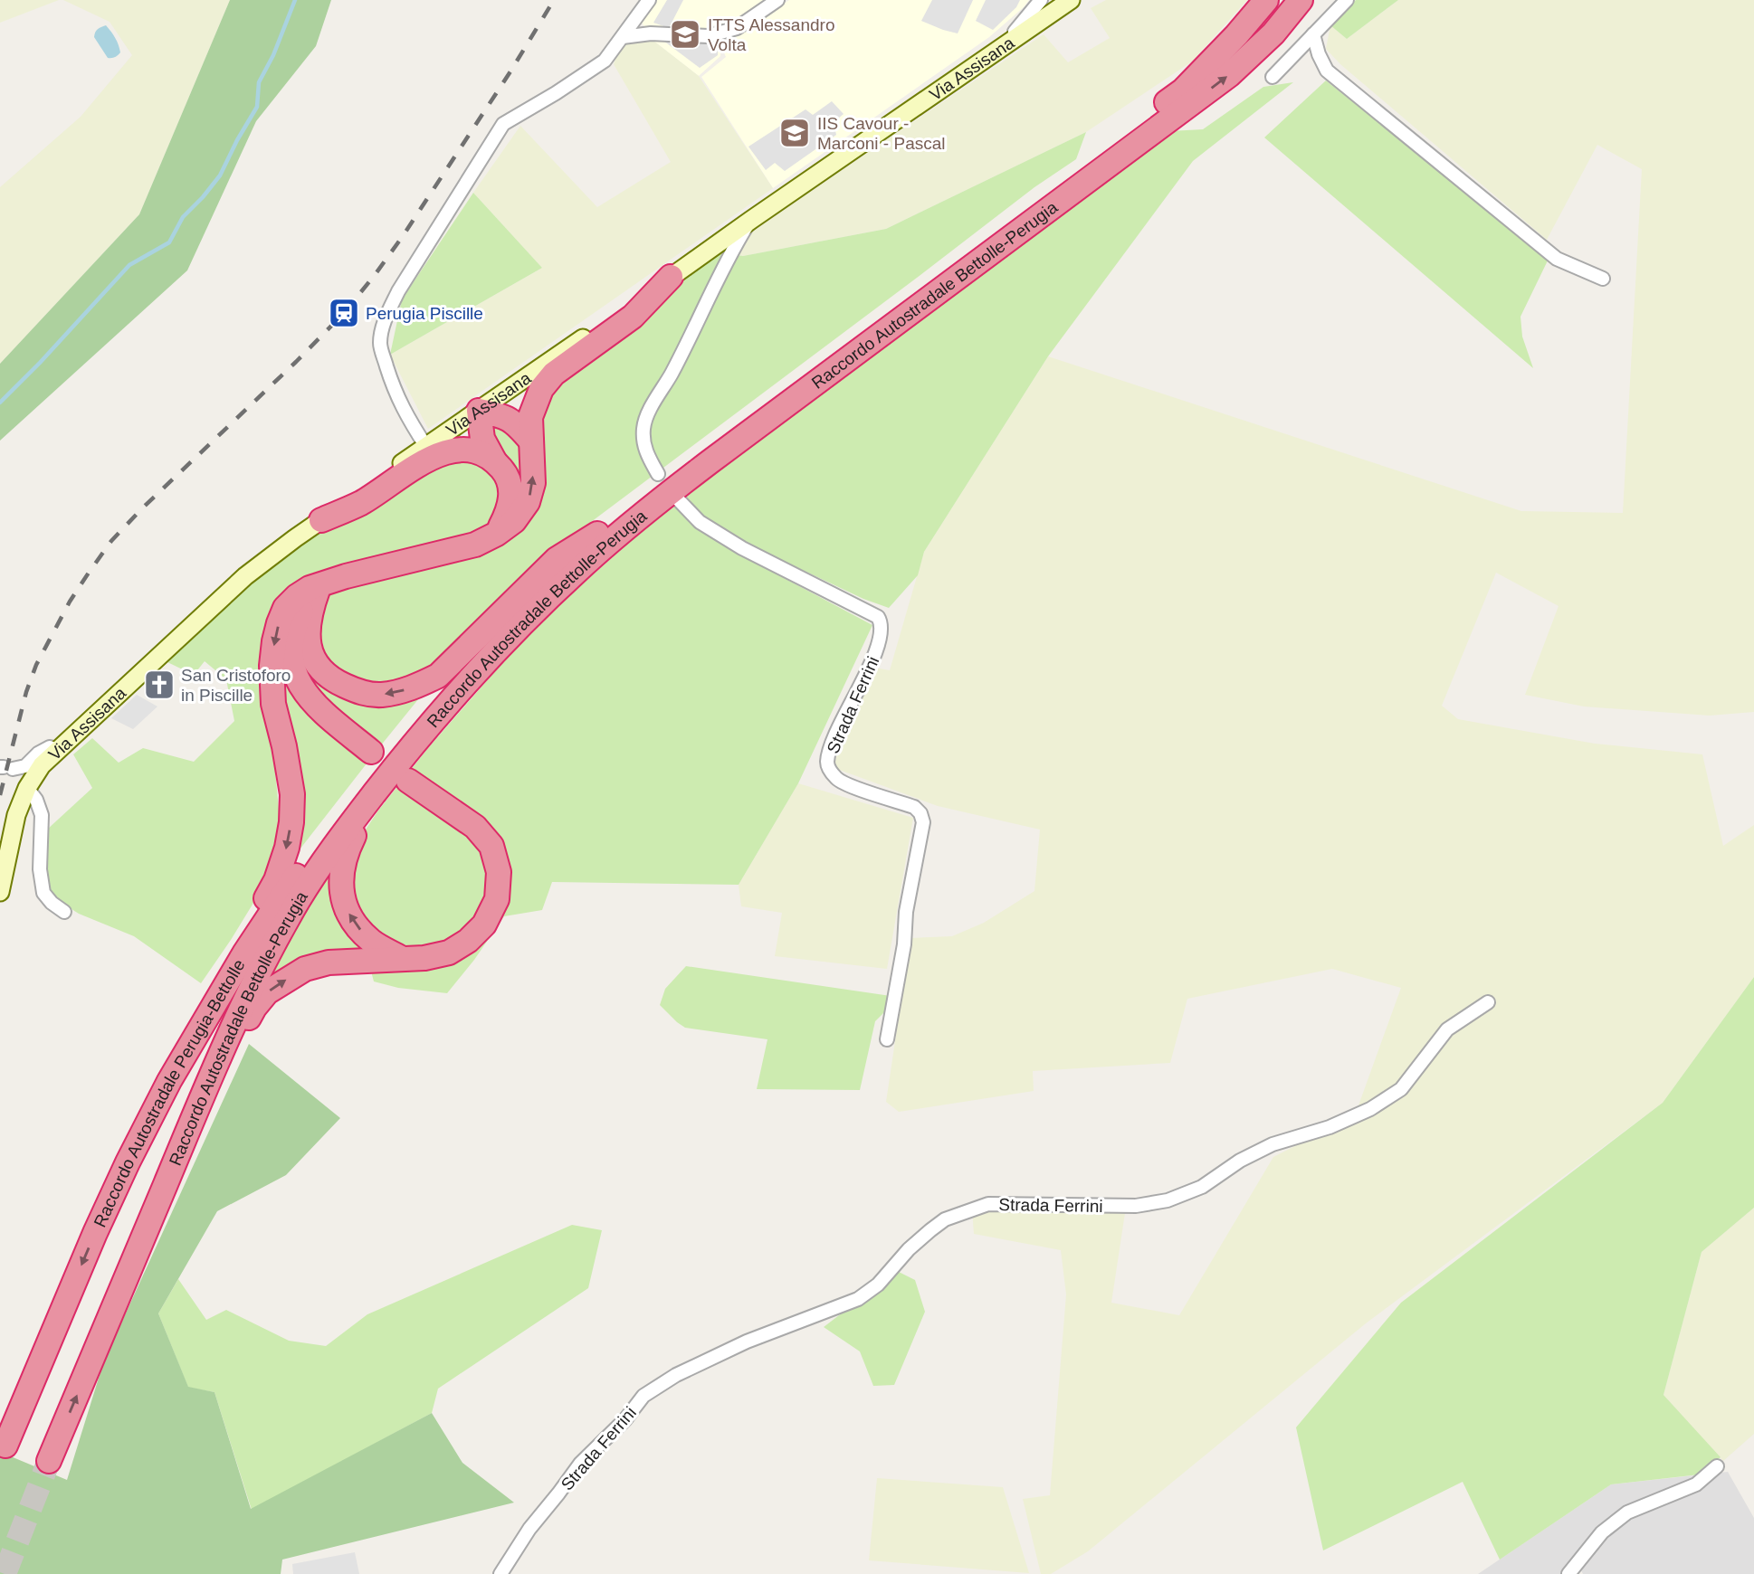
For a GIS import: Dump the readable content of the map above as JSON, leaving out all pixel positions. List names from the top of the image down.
{
  "streets": {
    "highway": ["Raccordo Autostradale Bettolle-Perugia", "Raccordo Autostradale Perugia-Bettolle"],
    "main road": ["Via Assisana"],
    "street": ["Strada Ferrini"]
  },
  "crossings": [
    ["Raccordo Autostradale Bettolle-Perugia", "Raccordo Autostradale Perugia-Bettolle"]
  ],
  "places": {
    "school or university": ["ITTS Alessandro Volta", "IIS Cavour - Marconi - Pascal"],
    "station": ["Perugia Piscille"],
    "church": ["San Cristoforo in Piscille"]
  }
}
